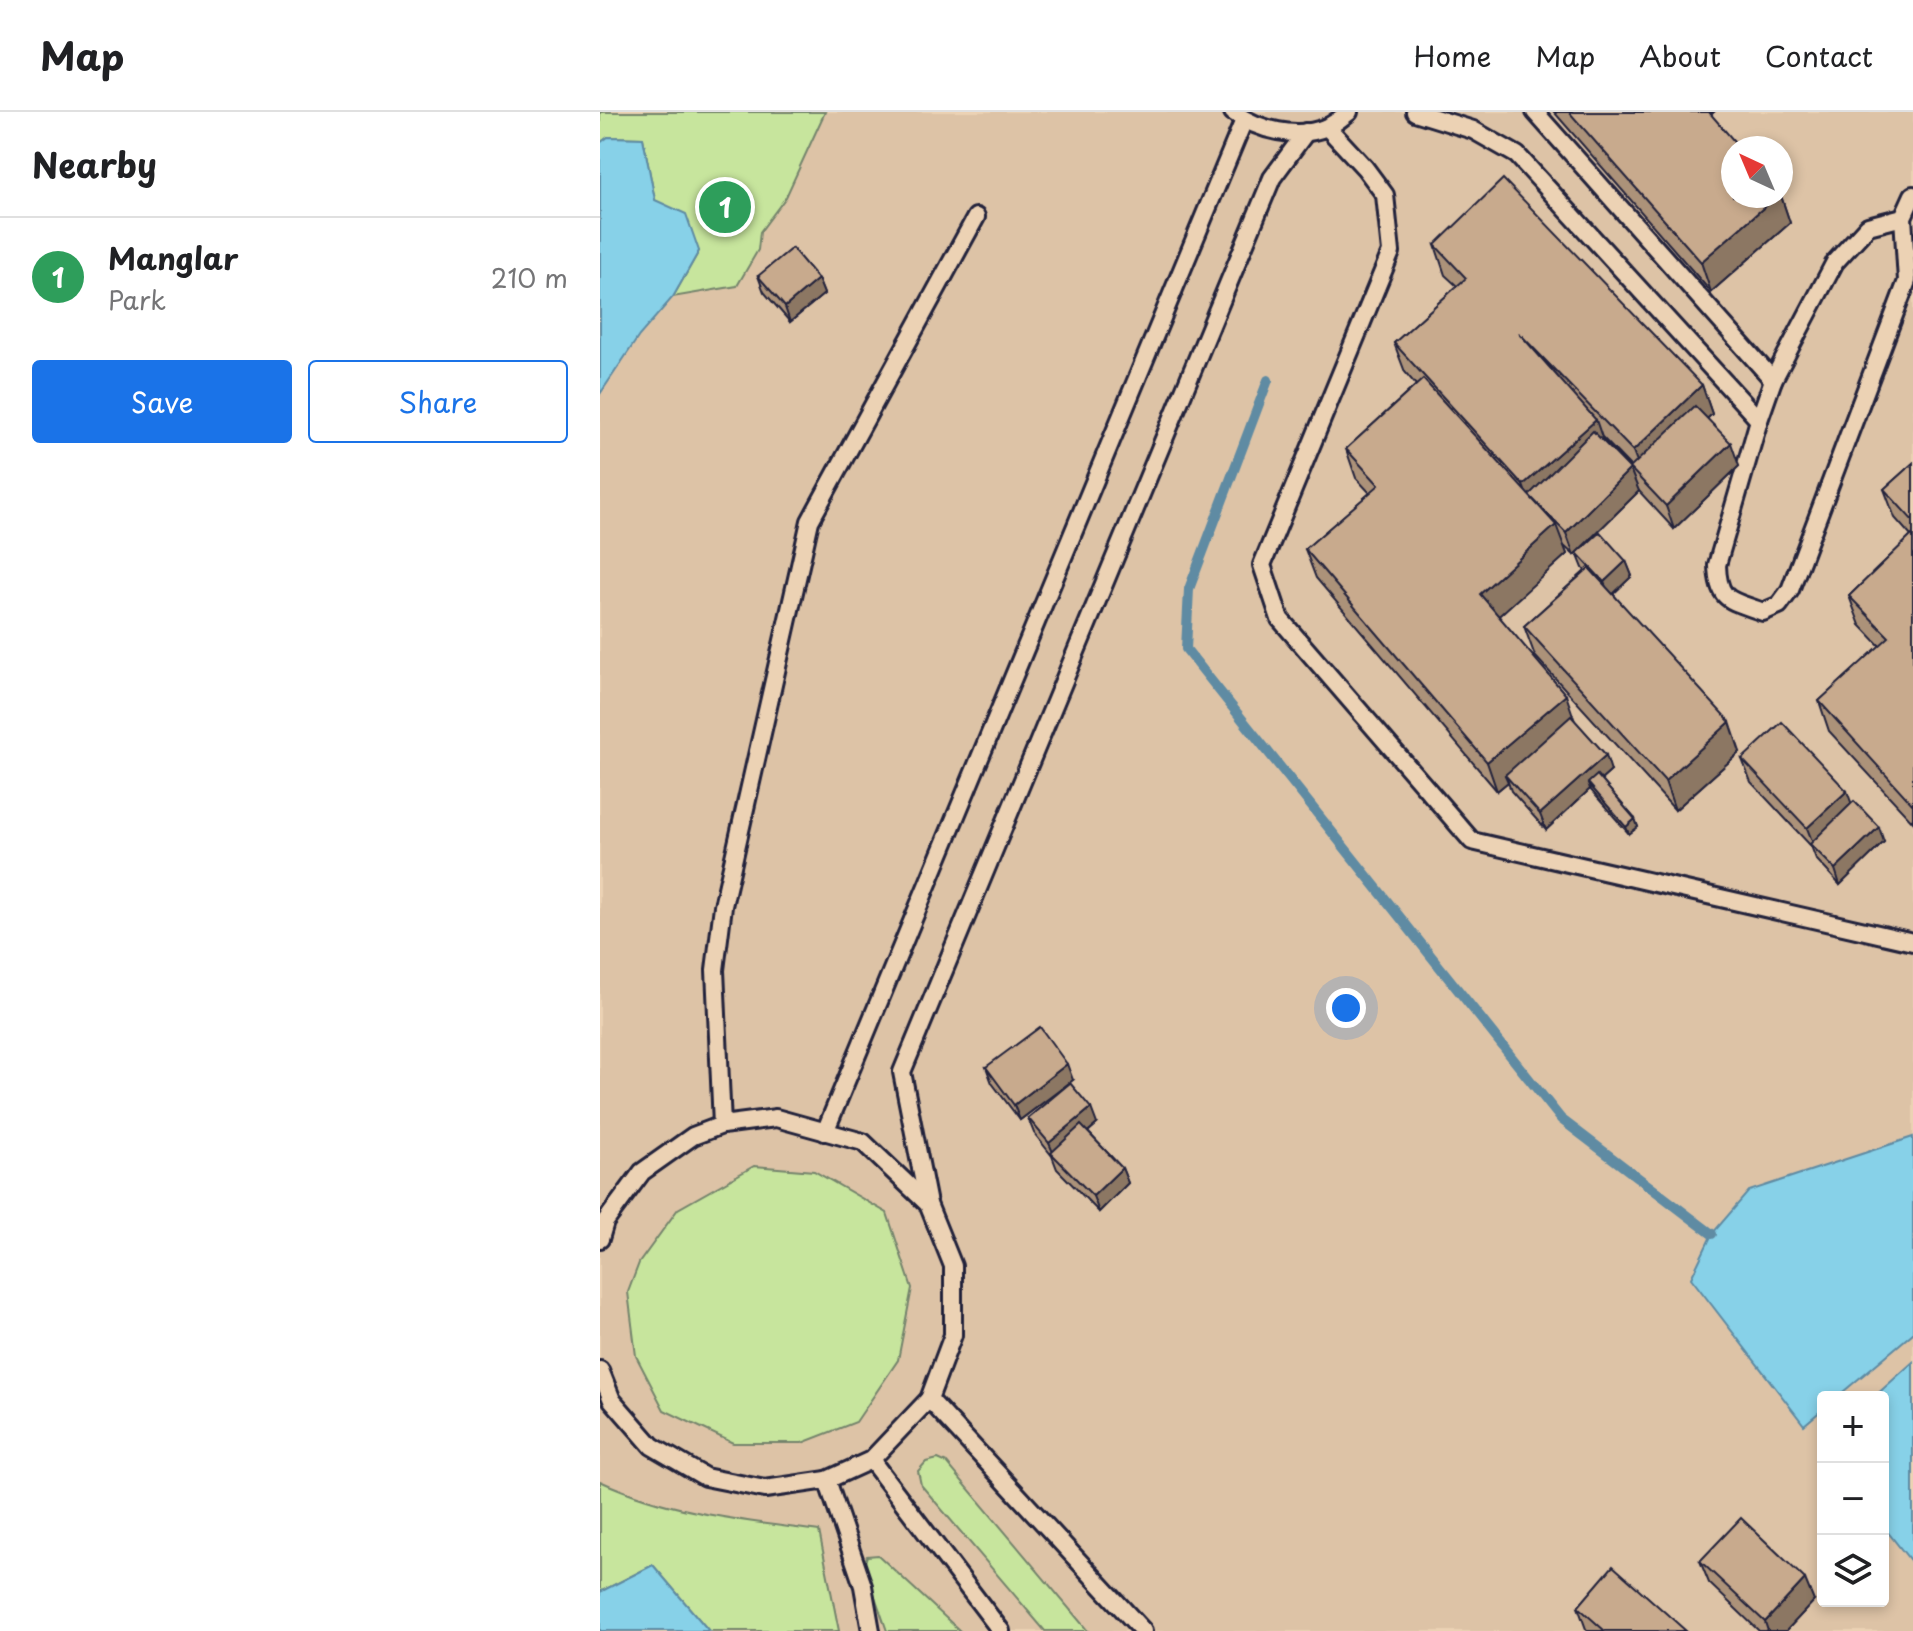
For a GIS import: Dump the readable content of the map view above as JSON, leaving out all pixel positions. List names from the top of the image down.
{
  "north": "top left",
  "page": {
    "header": "Map",
    "nav": [
      "Home",
      "Map",
      "About",
      "Contact"
    ],
    "heading": "Nearby",
    "pins": "1",
    "list": [
      {
        "mark": "1",
        "name": "Manglar",
        "note": "Park",
        "value": "210 m"
      }
    ],
    "buttons": ["Save", "Share"],
    "map_buttons": ["+", "−"]
  }
}
